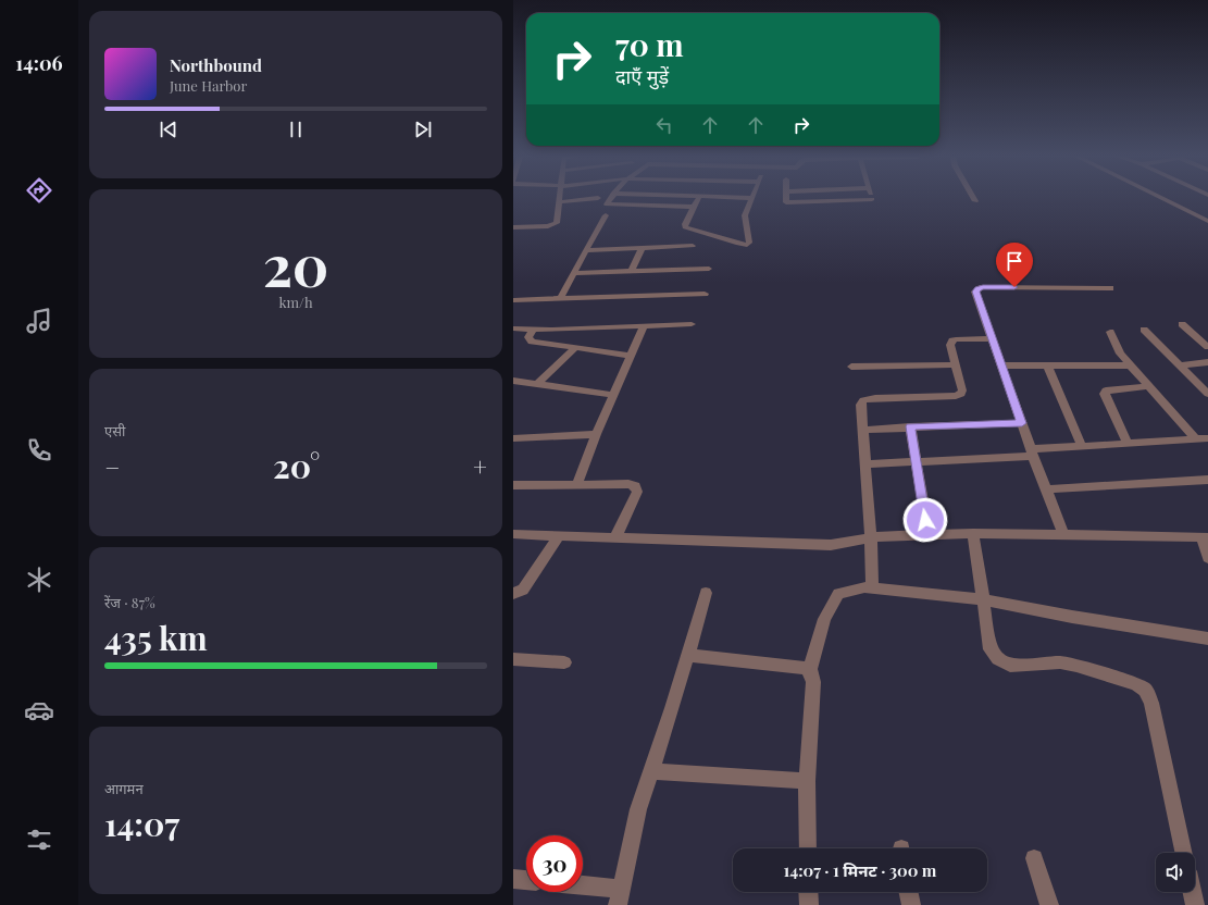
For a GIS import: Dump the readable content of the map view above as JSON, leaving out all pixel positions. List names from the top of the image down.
{
  "page": {
    "tabs": "14:06",
    "turn": ["70 m", "दाएँ मुड़ें"],
    "song": ["Northbound", "June Harbor"],
    "tile": [
      ["20", "km/h"],
      "एसी",
      ["रेंज · 87%", "435 km"],
      ["आगमन", "14:07"]
    ],
    "heat": ["−", "20°", "+"],
    "limit": "30",
    "trip": "14:07 · 1 मिनट · 300 m"
  }
}
